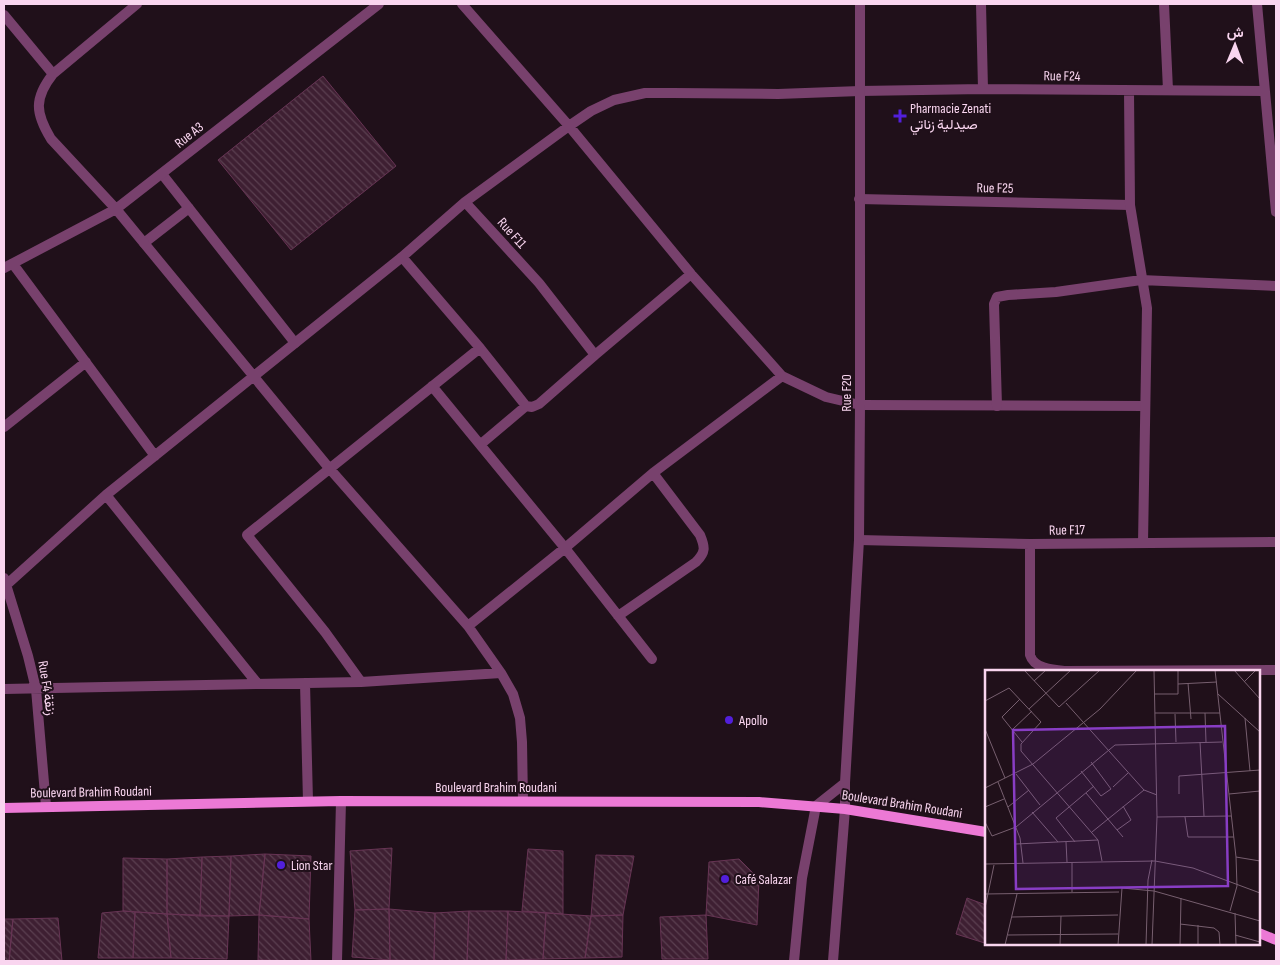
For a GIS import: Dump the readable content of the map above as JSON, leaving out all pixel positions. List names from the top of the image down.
{
  "streets": {
    "main road": ["Boulevard Brahim Roudani"],
    "street": [
      "Rue F24",
      "Rue A3",
      "Rue F25",
      "Rue F11",
      "Rue F20",
      "Rue F17",
      "Rue F4 زنقة"
    ]
  },
  "crossings": [
    ["Rue F24", "Rue F11"],
    ["Rue F24", "Rue F20"],
    ["Rue F24", "Rue F4 زنقة"],
    ["Rue F25", "Rue F20"],
    ["Rue F20", "Rue F17"],
    ["Rue F20", "Boulevard Brahim Roudani"],
    ["Rue F4 زنقة", "Boulevard Brahim Roudani"]
  ],
  "places": {
    "health": ["Pharmacie Zenati صيدلية زناتي"],
    "other": ["Apollo", "Lion Star", "Café Salazar"]
  },
  "north": "top"
}
